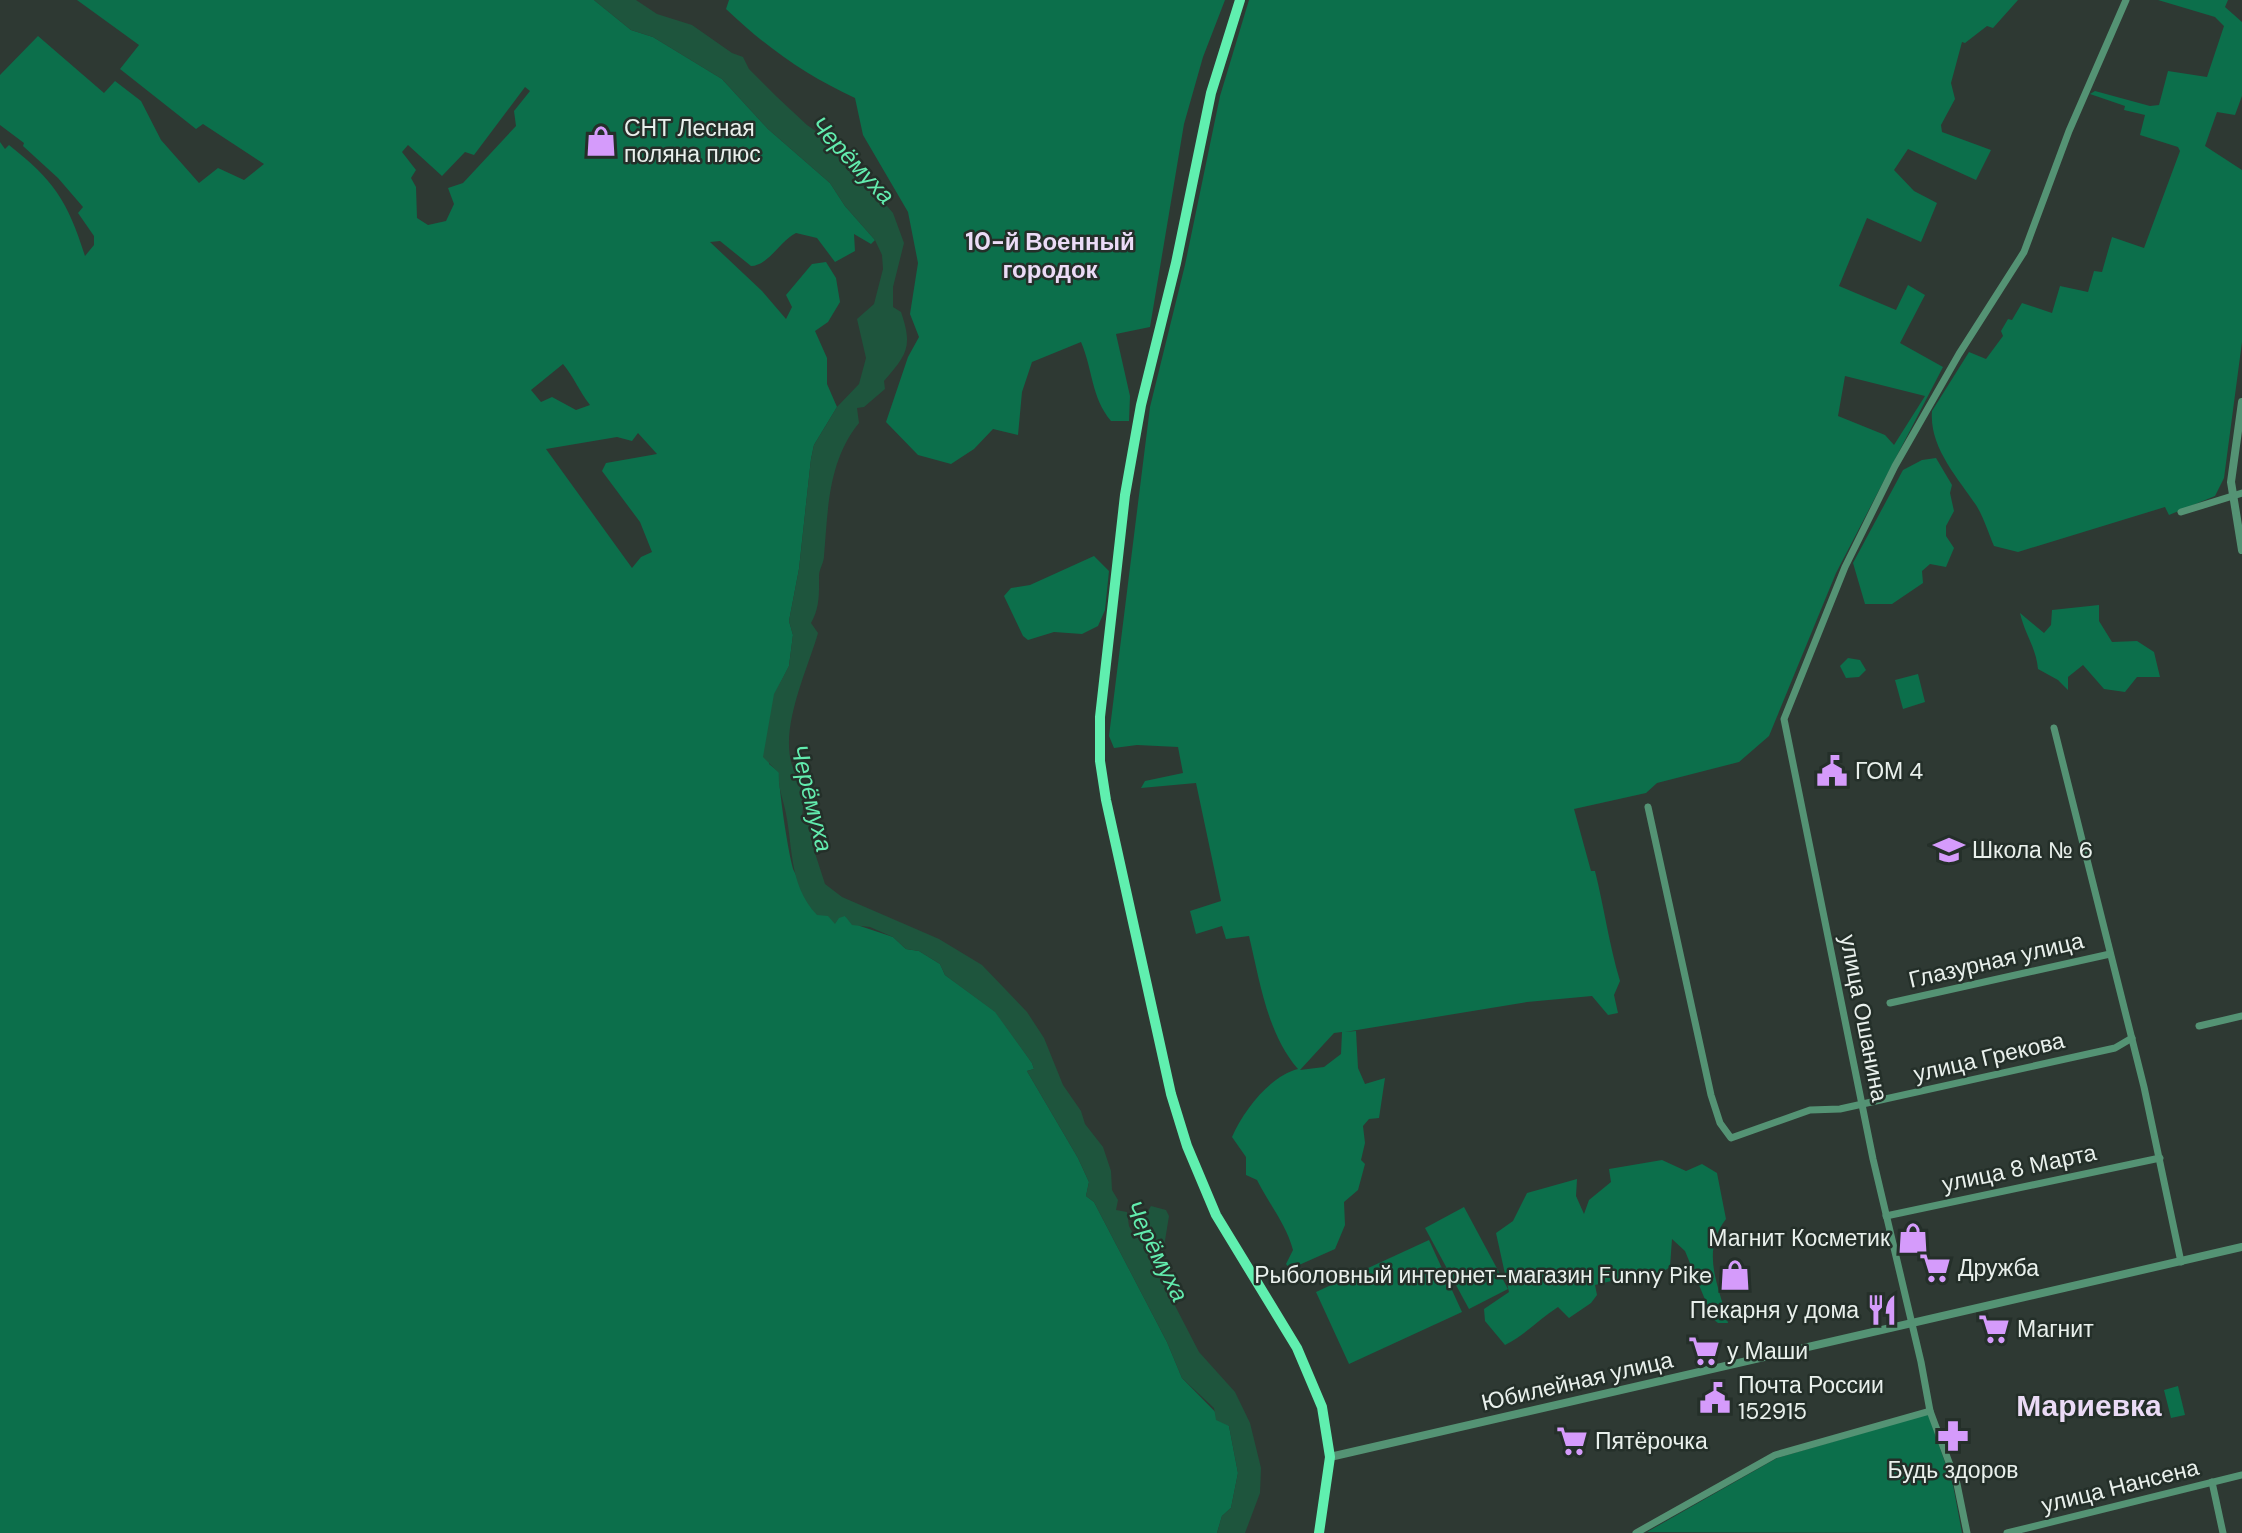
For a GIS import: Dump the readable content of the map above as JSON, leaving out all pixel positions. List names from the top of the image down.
{
  "streets": {
    "street": [
      "Глазурная улица",
      "улица Ошанина",
      "улица Грекова",
      "улица 8 Марта",
      "Юбилейная улица",
      "улица Нансена"
    ]
  },
  "crossings": [
    ["улица Ошанина", "улица Грекова"],
    ["улица Ошанина", "улица 8 Марта"],
    ["улица Ошанина", "Юбилейная улица"]
  ],
  "districts": ["10-й Военный городок", "Мариевка"],
  "water": ["Черёмуха"],
  "places": {
    "shop": ["СНТ Лесная поляна плюс", "Магнит Косметик", "Рыболовный интернет-магазин Funny Pike"],
    "public building": ["ГОМ 4", "Почта России 152915"],
    "school or university": ["Школа № 6"],
    "supermarket": [
      "Дружба",
      "Магнит",
      "у Маши",
      "Пятёрочка"
    ],
    "restaurant": ["Пекарня у дома"],
    "pharmacy": ["Будь здоров"]
  }
}
